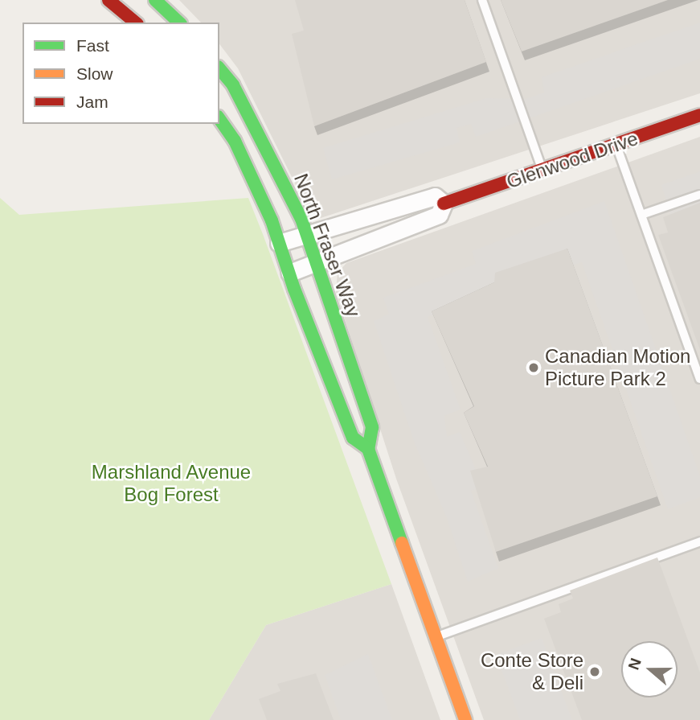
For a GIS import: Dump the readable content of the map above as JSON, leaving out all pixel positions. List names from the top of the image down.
{
  "streets": {
    "street": ["Glenwood Drive", "North Fraser Way"]
  },
  "crossings": [
    ["Glenwood Drive", "North Fraser Way"]
  ],
  "parks": ["Marshland Avenue Bog Forest"],
  "places": ["Canadian Motion Picture Park 2", "Conte Store & Deli"],
  "legend": ["Fast", "Slow", "Jam"],
  "north": "left"
}
